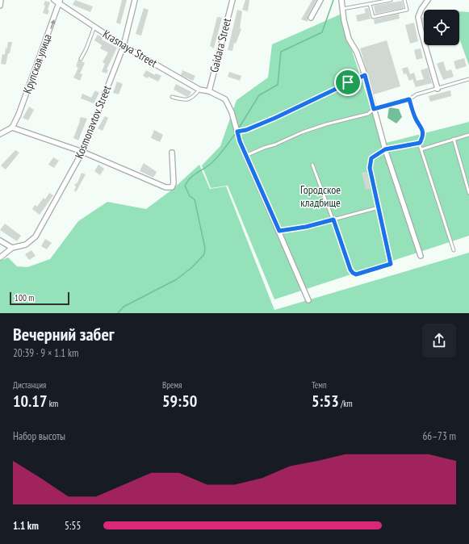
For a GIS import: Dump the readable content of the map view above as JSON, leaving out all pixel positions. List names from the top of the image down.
{
  "streets": {
    "street": [
      "Gaidara Street",
      "Krasnaya Street",
      "Крупская улица",
      "Kosmonavtov Street"
    ]
  },
  "crossings": [
    ["Gaidara Street", "Krasnaya Street"],
    ["Krasnaya Street", "Крупская улица"],
    ["Krasnaya Street", "Kosmonavtov Street"]
  ],
  "one_way": ["Крупская улица"],
  "parks": ["Городское кладбище"],
  "scale_bar": "100 m",
  "page": {
    "scale": "100 m",
    "heading": ["Вечерний забег", "20:39 · 9 × 1.1 km"],
    "stats": [
      ["Дистанция", "10.17 km"],
      ["Время", "59:50"],
      ["Темп", "5:53 /km"]
    ],
    "chart": ["Набор высоты", "66–73 m"],
    "list": [
      {
        "name": "1.1 km",
        "note": "5:55"
      }
    ]
  }
}
